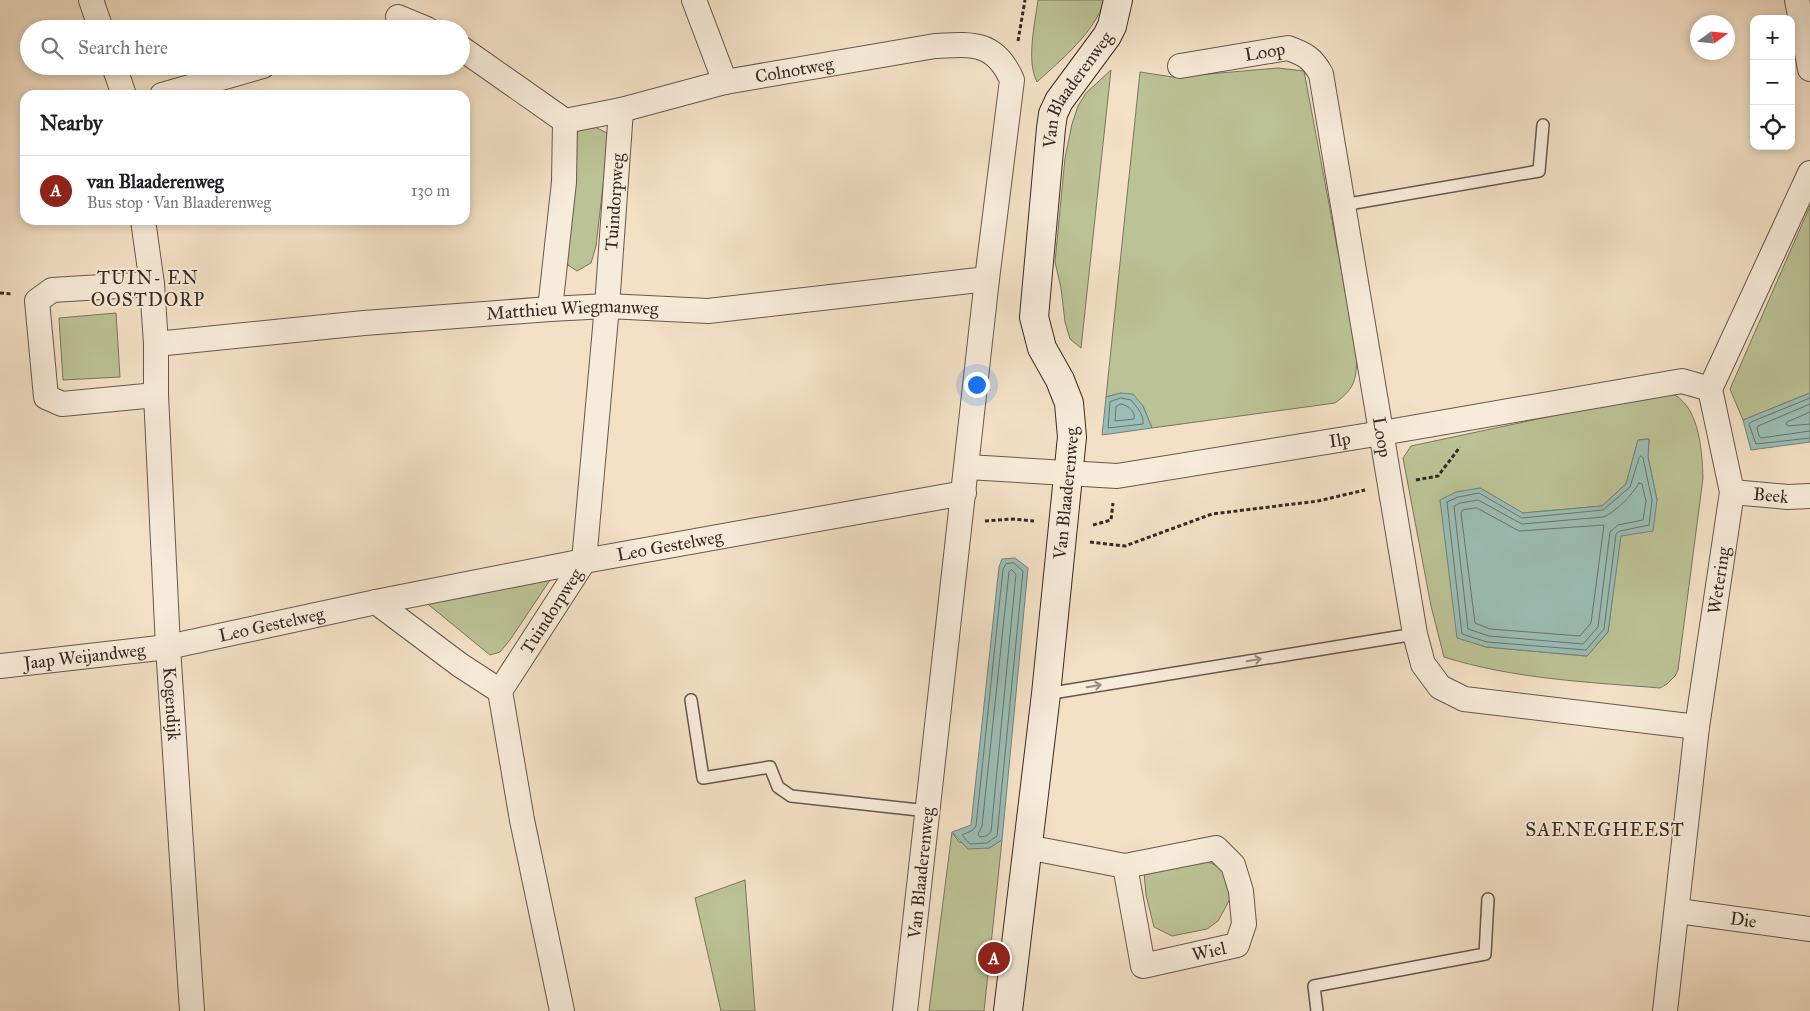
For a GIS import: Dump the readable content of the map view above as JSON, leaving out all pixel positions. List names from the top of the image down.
{
  "streets": {
    "street": [
      "Loop",
      "Colnotweg",
      "Van Blaaderenweg",
      "Tuindorpweg",
      "Matthieu Wiegmanweg",
      "Ilp",
      "Beek",
      "Leo Gestelweg",
      "Wetering",
      "Jaap Weijandweg",
      "Kogendijk",
      "Die",
      "Wiel"
    ]
  },
  "crossings": [
    ["Loop", "Ilp"],
    ["Loop", "Wetering"],
    ["Colnotweg", "Van Blaaderenweg"],
    ["Colnotweg", "Tuindorpweg"],
    ["Van Blaaderenweg", "Matthieu Wiegmanweg"],
    ["Van Blaaderenweg", "Ilp"],
    ["Van Blaaderenweg", "Leo Gestelweg"],
    ["Van Blaaderenweg", "Wiel"],
    ["Tuindorpweg", "Matthieu Wiegmanweg"],
    ["Tuindorpweg", "Leo Gestelweg"],
    ["Matthieu Wiegmanweg", "Kogendijk"],
    ["Ilp", "Wetering"],
    ["Beek", "Wetering"],
    ["Leo Gestelweg", "Jaap Weijandweg"],
    ["Leo Gestelweg", "Kogendijk"],
    ["Wetering", "Die"],
    ["Jaap Weijandweg", "Kogendijk"]
  ],
  "districts": ["TUIN- EN OOSTDORP", "SAENEGHEEST"],
  "north": "right",
  "page": {
    "map_buttons": ["+", "−"],
    "search": "Search here",
    "heading": "Nearby",
    "list": [
      {
        "mark": "A",
        "name": "van Blaaderenweg",
        "note": "Bus stop · Van Blaaderenweg",
        "value": "130 m"
      }
    ],
    "pins": "A"
  }
}
